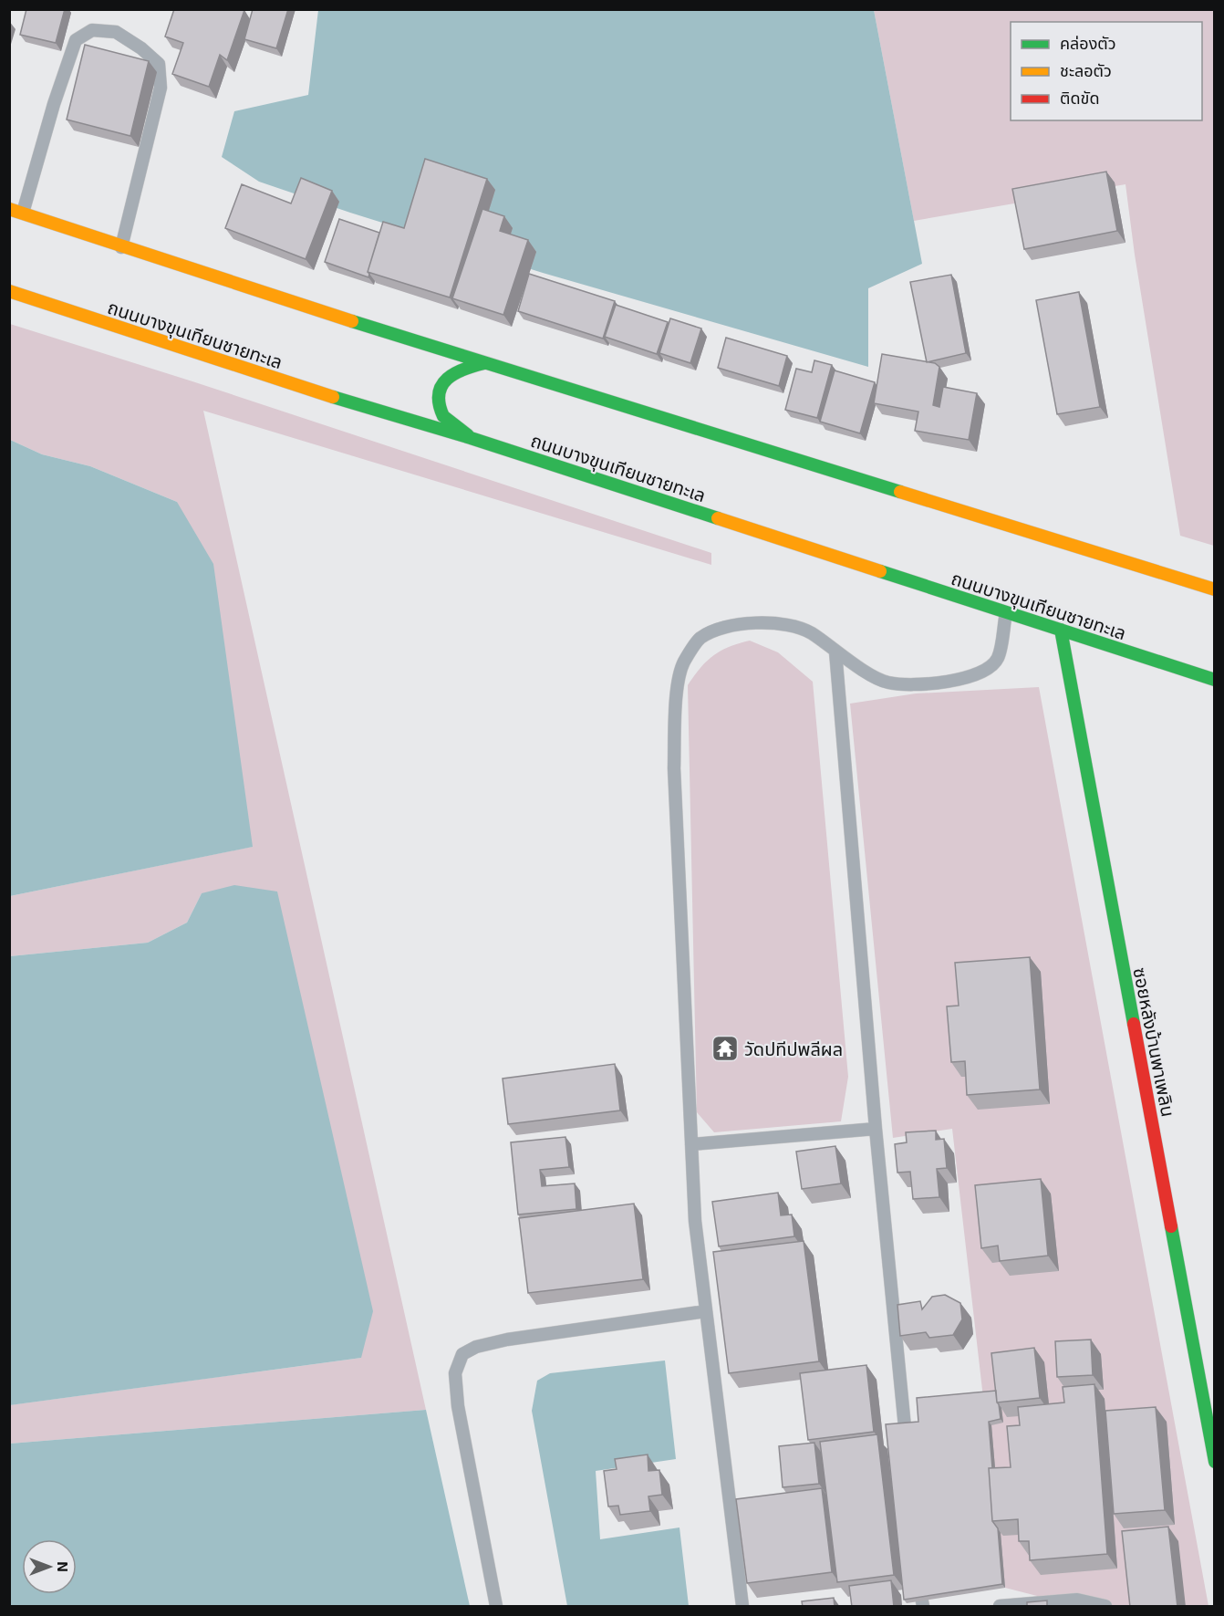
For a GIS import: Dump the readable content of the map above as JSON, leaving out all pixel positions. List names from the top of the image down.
{
  "streets": {
    "main road": ["ถนนบางขุนเทียนชายทะเล", "ซอยหลังบ้านพาเพลิน"]
  },
  "crossings": [
    ["ถนนบางขุนเทียนชายทะเล", "ซอยหลังบ้านพาเพลิน"]
  ],
  "places": {
    "temple": ["วัดปทีปพลีผล"]
  },
  "legend": ["คล่องตัว", "ชะลอตัว", "ติดขัด"],
  "north": "right"
}
